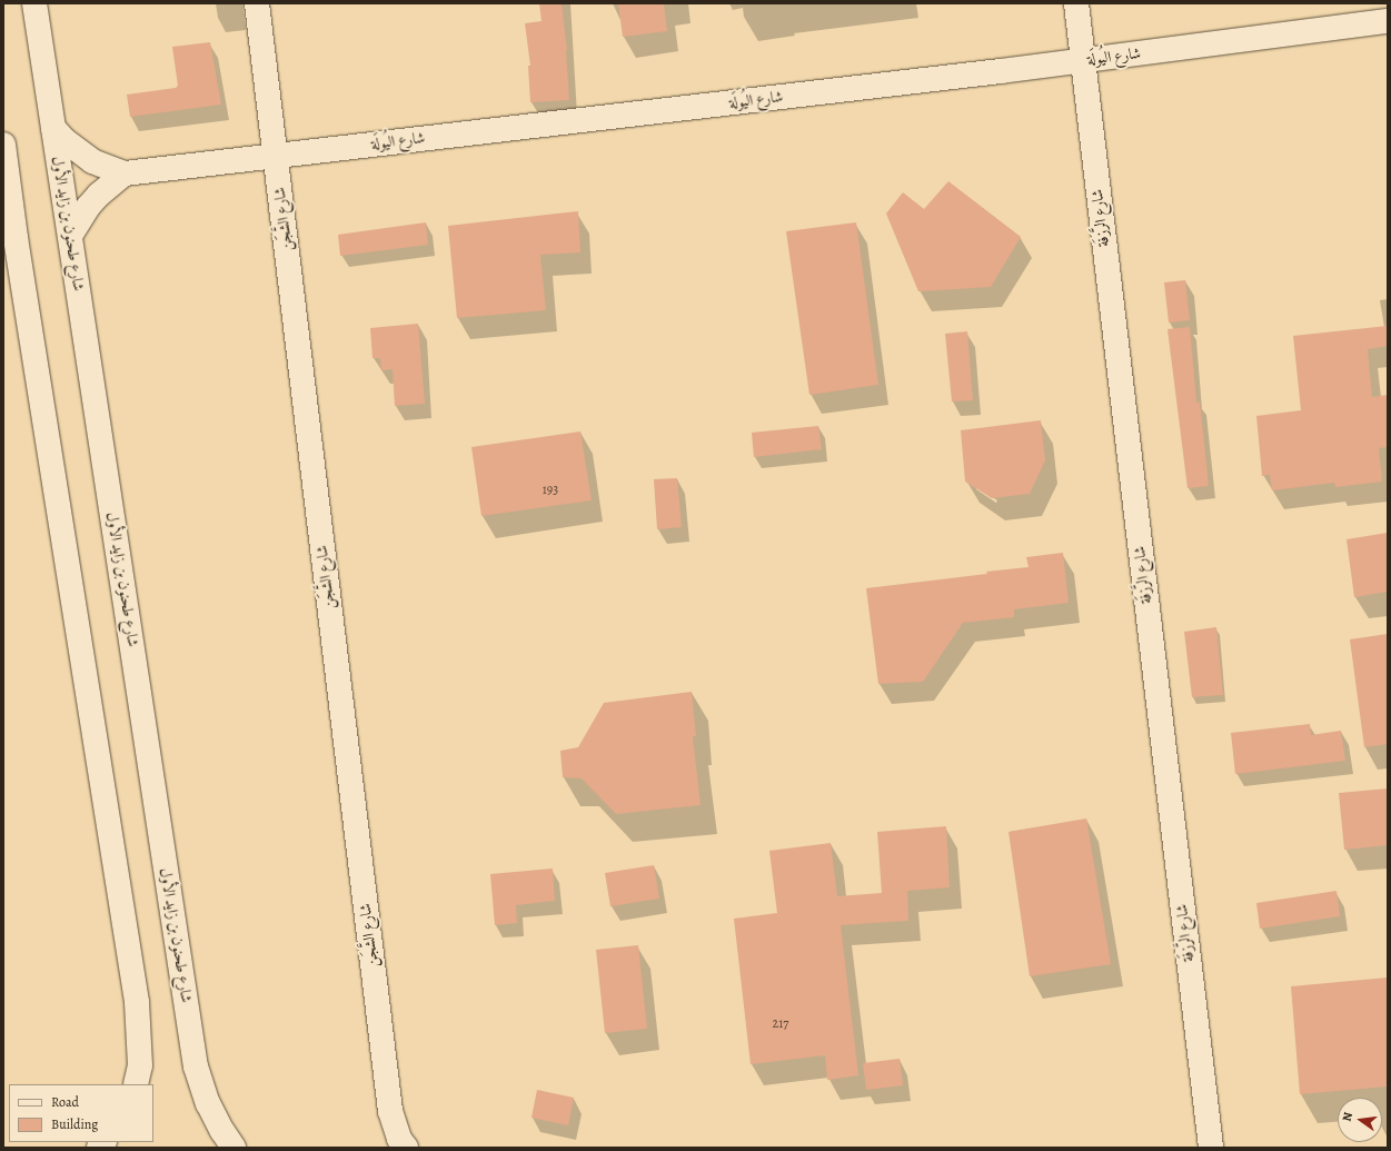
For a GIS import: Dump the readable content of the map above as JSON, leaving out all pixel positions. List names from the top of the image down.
{
  "streets": {
    "street": [
      "شارع اليُولَة",
      "شارع الرَّزفَة",
      "شارع الشَّجَن",
      "شارع طحنون بن زايد الأول"
    ]
  },
  "crossings": [
    ["شارع اليُولَة", "شارع الرَّزفَة"],
    ["شارع اليُولَة", "شارع الشَّجَن"],
    ["شارع اليُولَة", "شارع طحنون بن زايد الأول"]
  ],
  "house_numbers": ["193", "217"],
  "legend": ["Road", "Building"],
  "north": "left"
}
